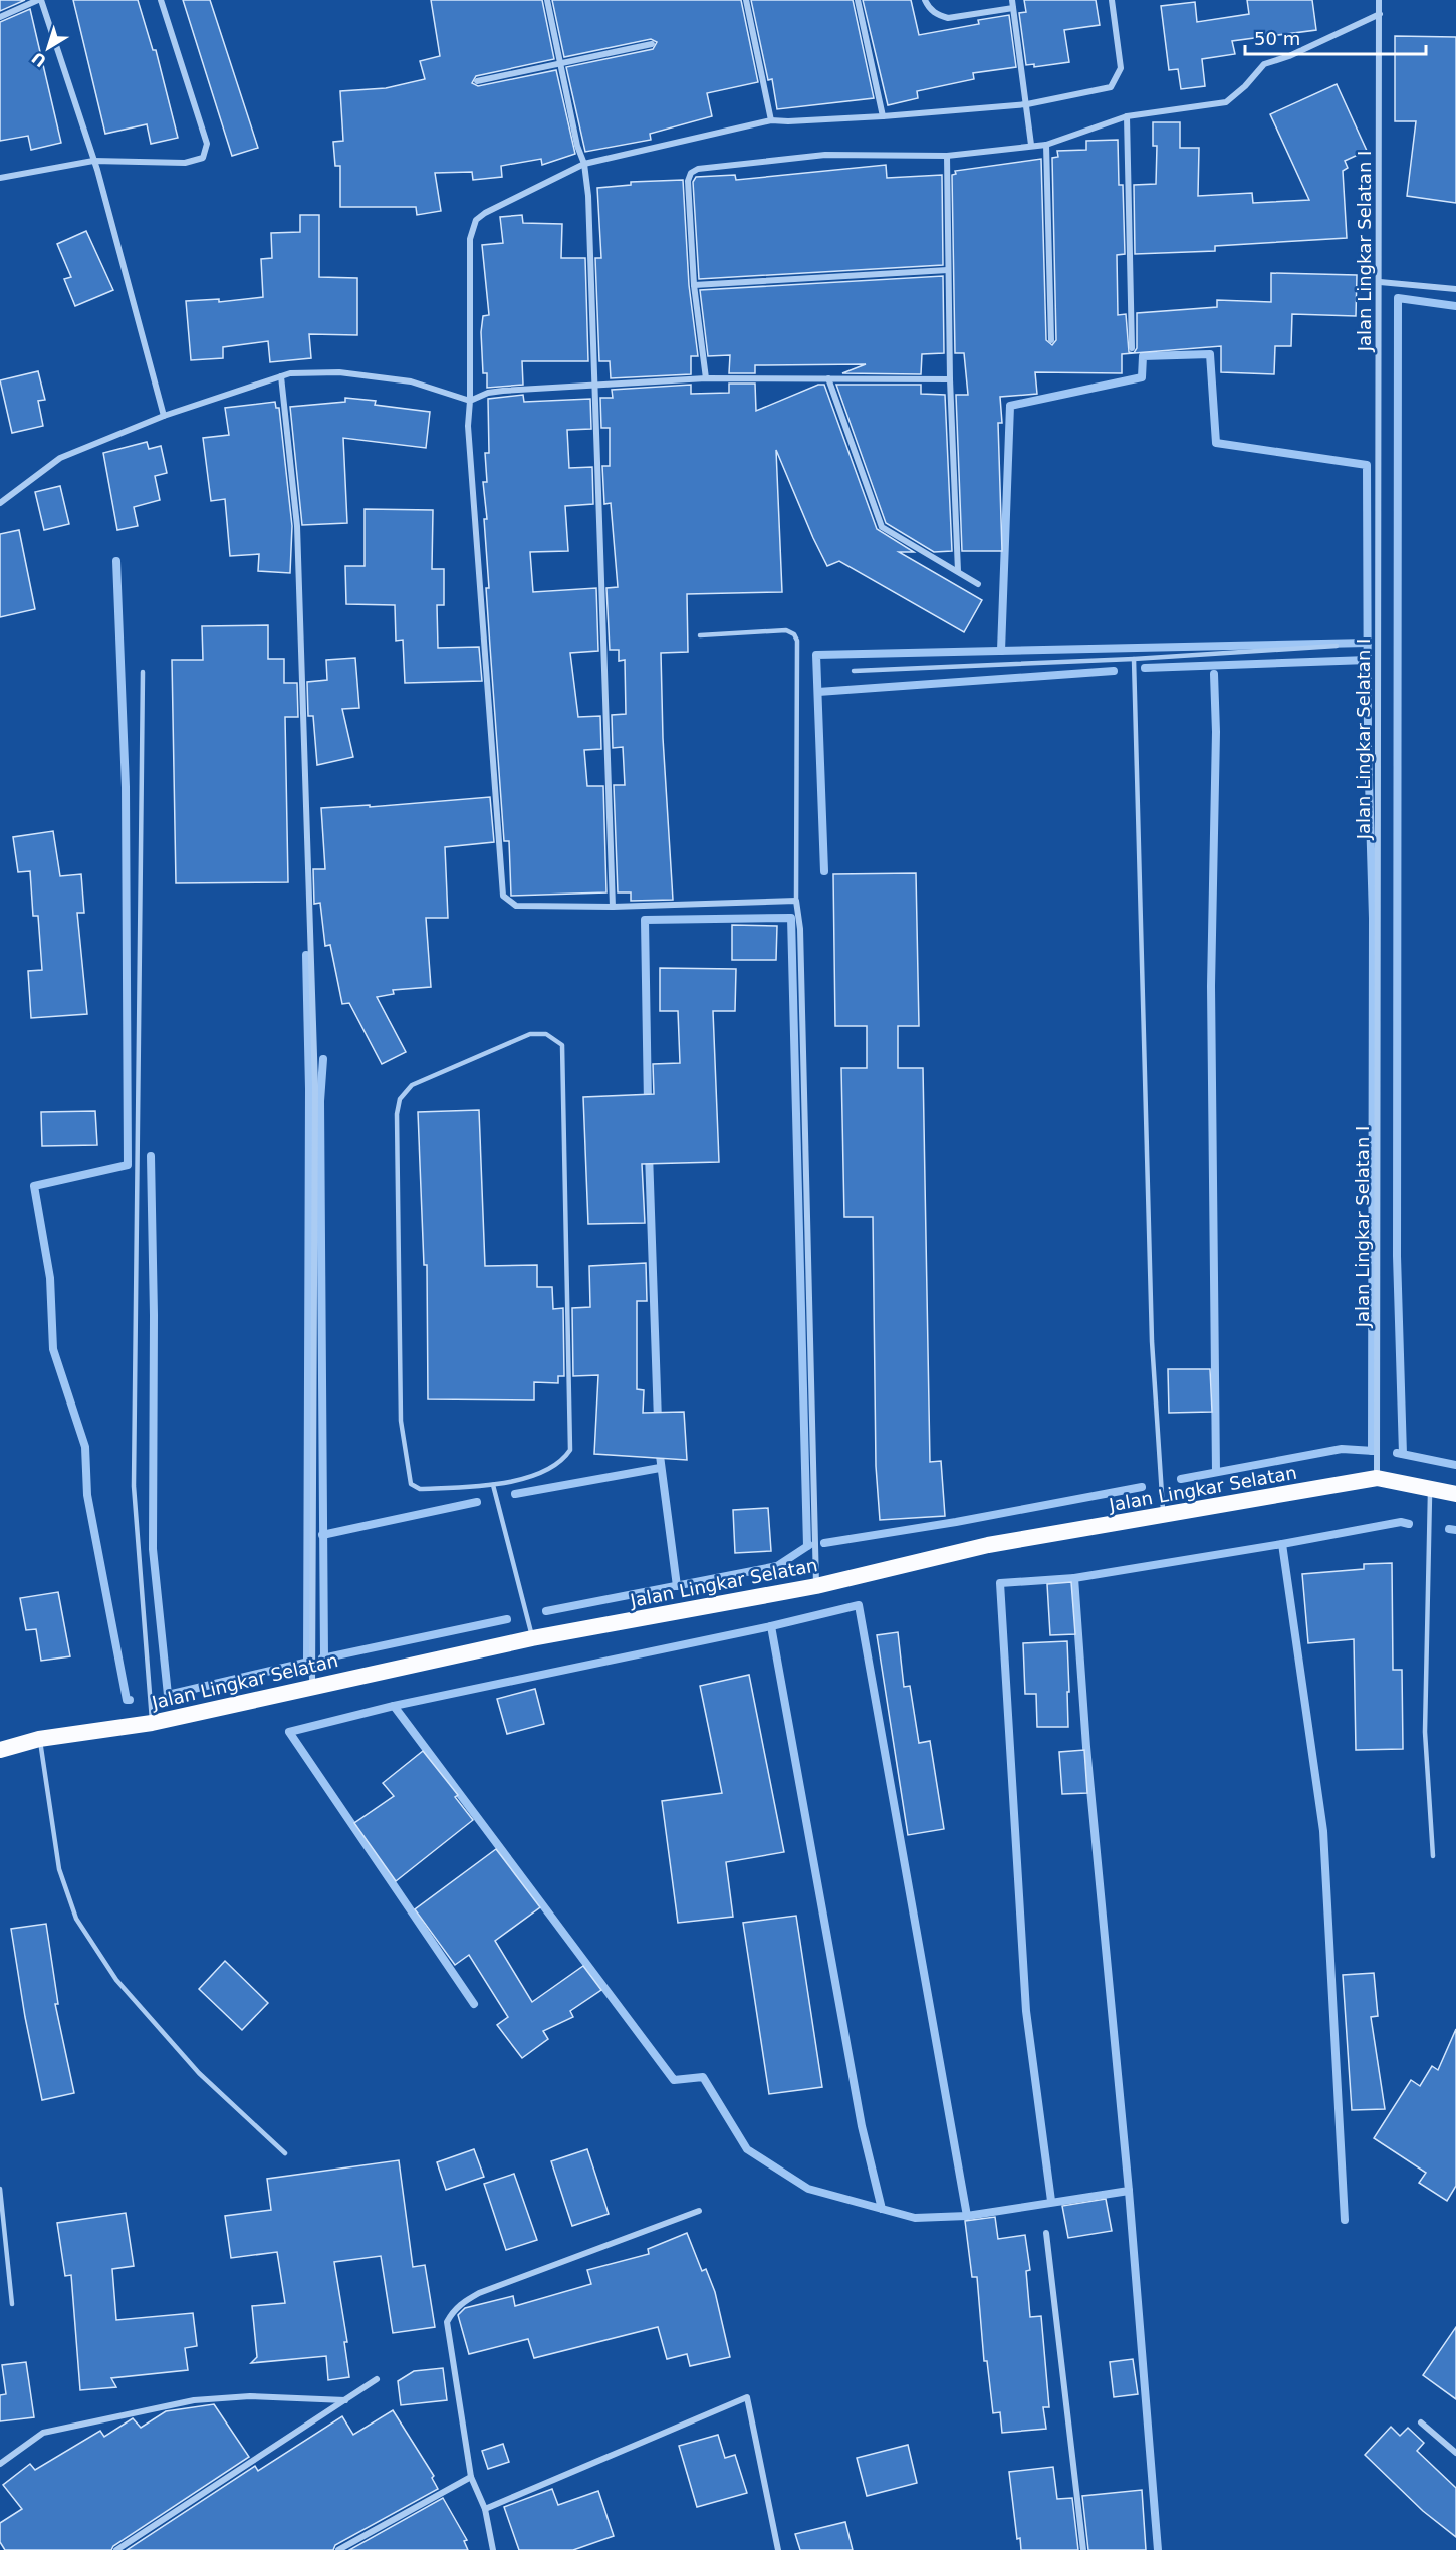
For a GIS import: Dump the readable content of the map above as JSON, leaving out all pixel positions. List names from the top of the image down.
{
  "streets": {
    "highway": ["Jalan Lingkar Selatan"],
    "street": ["Jalan Lingkar Selatan I"]
  },
  "crossings": [
    ["Jalan Lingkar Selatan I", "Jalan Lingkar Selatan"]
  ],
  "scale_bar": "50 m",
  "north": "bottom left"
}
